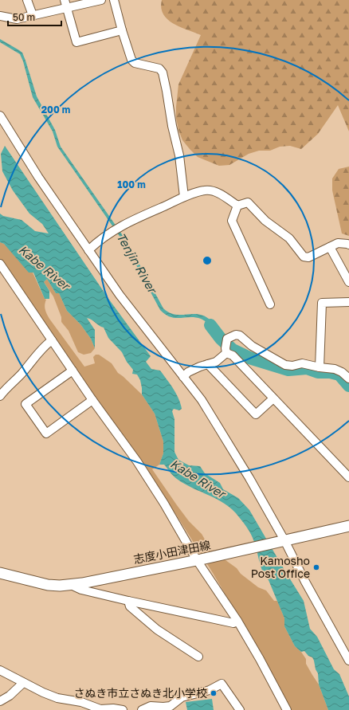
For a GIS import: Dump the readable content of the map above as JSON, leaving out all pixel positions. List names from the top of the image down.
{
  "streets": {
    "main road": ["志度小田津田線"]
  },
  "water": ["Tenjin River", "Kabe River"],
  "places": ["Kamosho Post Office", "さぬき市立さぬき北小学校"],
  "scale_bar": "50 m",
  "rings": ["200 m", "100 m"]
}
